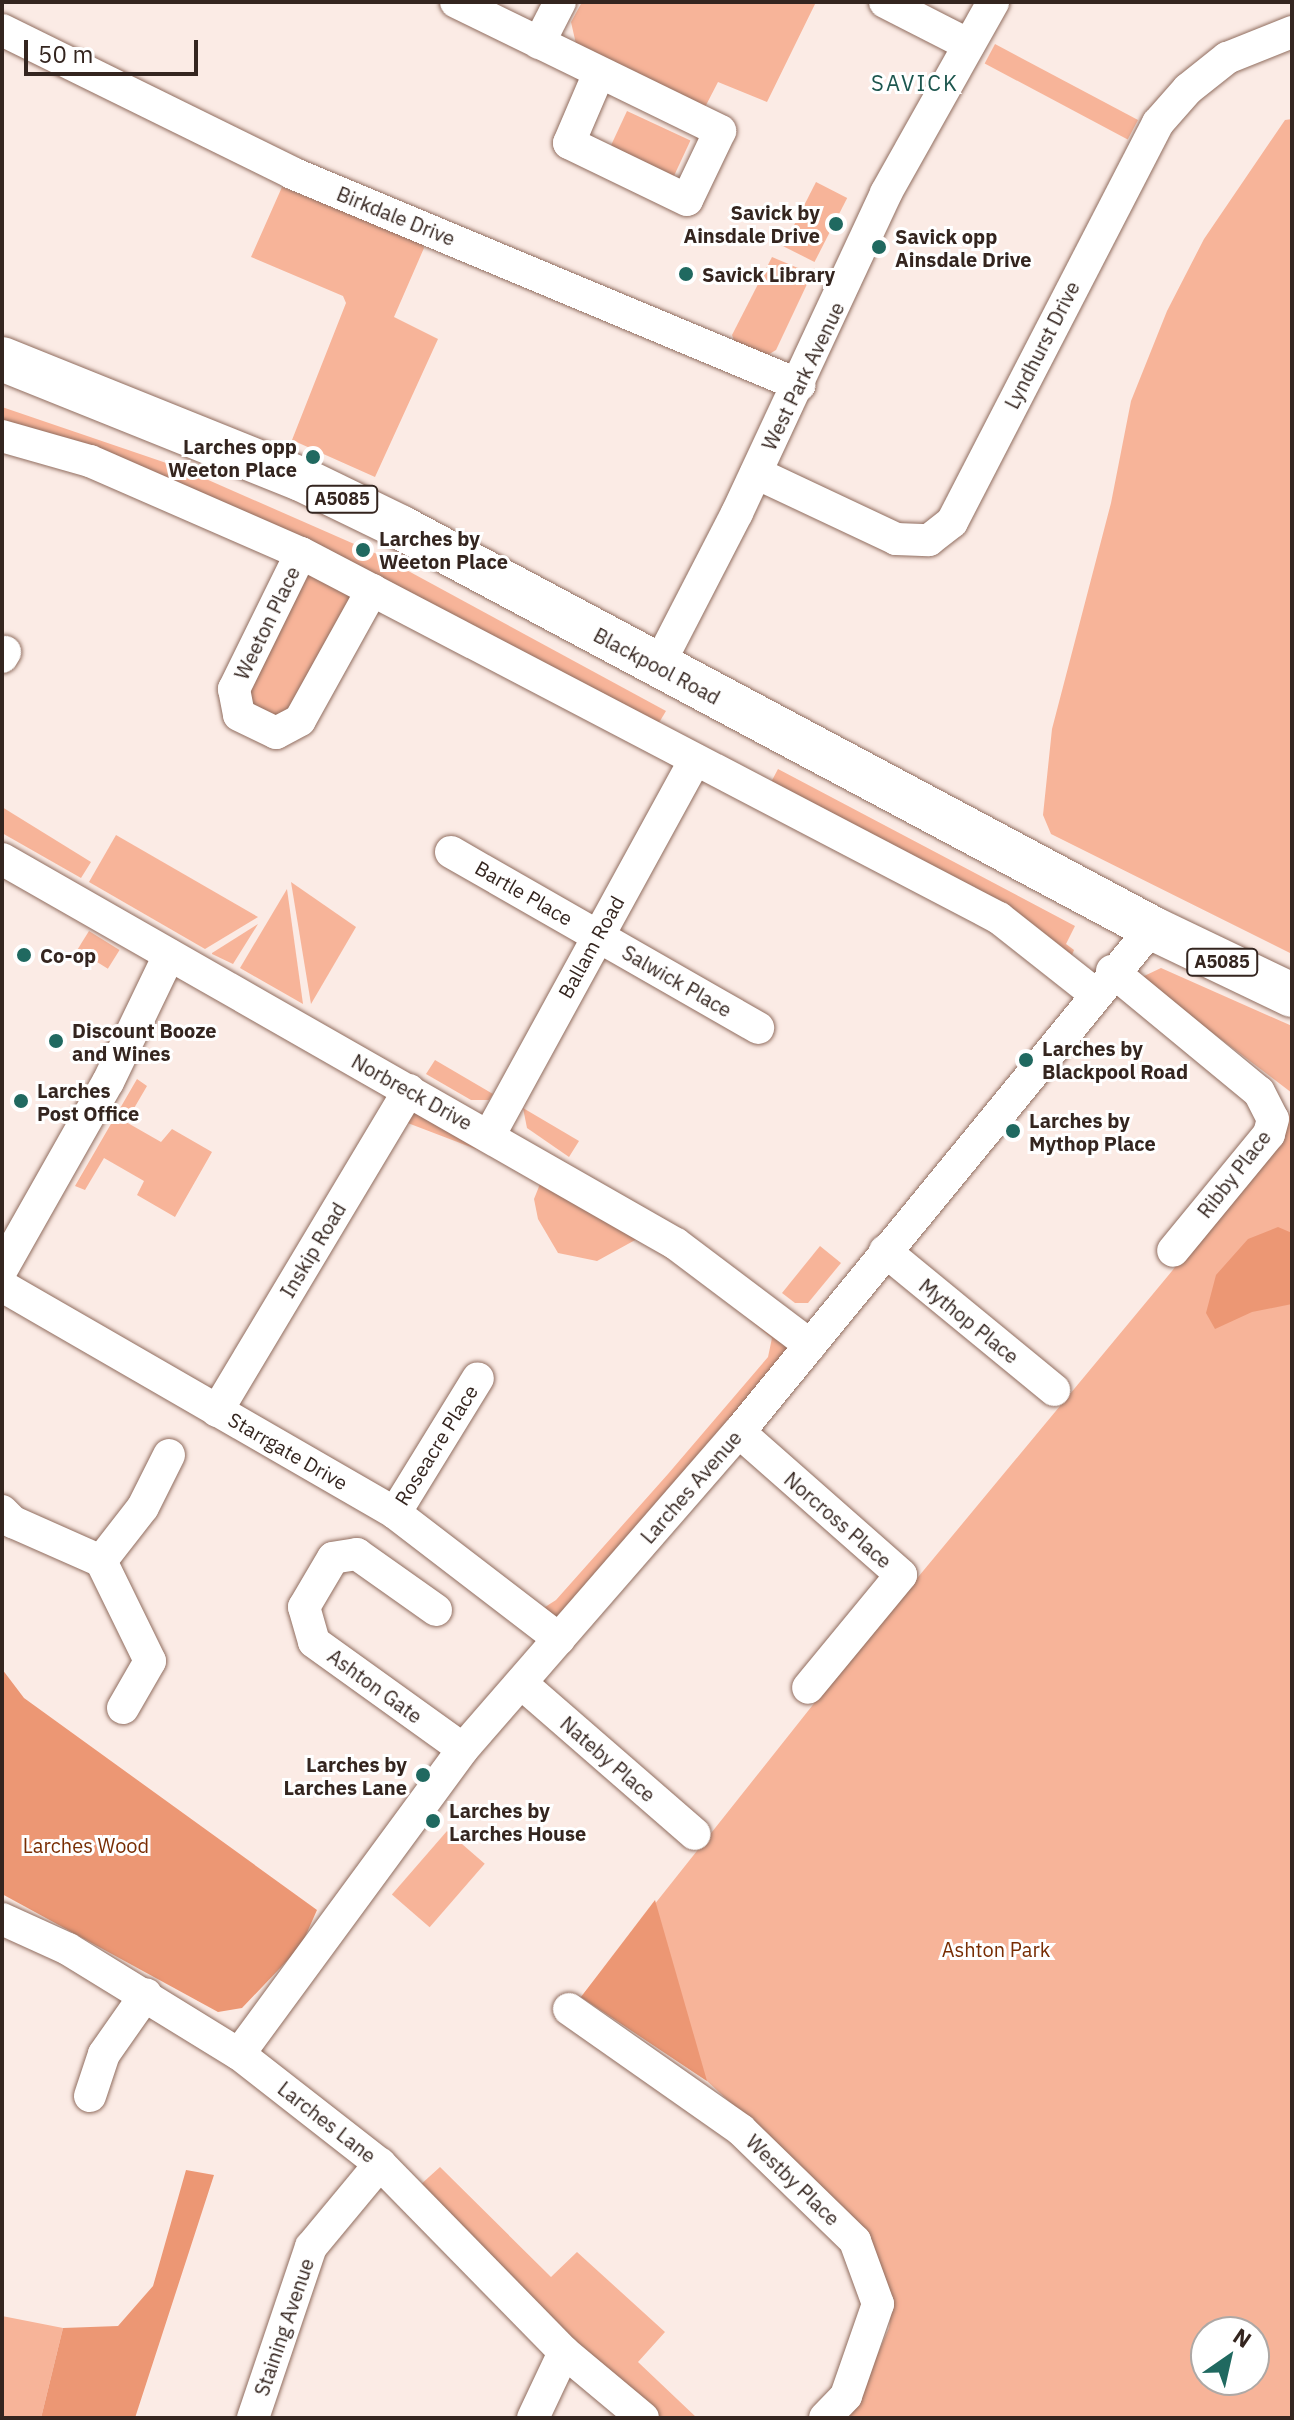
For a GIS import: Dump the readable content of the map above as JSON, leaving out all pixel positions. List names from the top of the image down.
{
  "streets": {
    "highway": ["A5085", "Blackpool Road"],
    "street": [
      "Birkdale Drive",
      "Lyndhurst Drive",
      "West Park Avenue",
      "Weeton Place",
      "Bartle Place",
      "Ballam Road",
      "Salwick Place",
      "Norbreck Drive",
      "Ribby Place",
      "Inskip Road",
      "Mythop Place",
      "Roseacre Place",
      "Starrgate Drive",
      "Larches Avenue",
      "Norcross Place",
      "Ashton Gate",
      "Nateby Place",
      "Larches Lane",
      "Westby Place",
      "Staining Avenue"
    ]
  },
  "crossings": [
    ["Birkdale Drive", "West Park Avenue"],
    ["Lyndhurst Drive", "West Park Avenue"],
    ["West Park Avenue", "Blackpool Road"],
    ["Blackpool Road", "Larches Avenue"],
    ["Bartle Place", "Ballam Road"],
    ["Bartle Place", "Salwick Place"],
    ["Ballam Road", "Salwick Place"],
    ["Ballam Road", "Norbreck Drive"],
    ["Norbreck Drive", "Inskip Road"],
    ["Norbreck Drive", "Larches Avenue"],
    ["Ribby Place", "Larches Avenue"],
    ["Inskip Road", "Starrgate Drive"],
    ["Mythop Place", "Larches Avenue"],
    ["Roseacre Place", "Starrgate Drive"],
    ["Starrgate Drive", "Larches Avenue"],
    ["Larches Avenue", "Norcross Place"],
    ["Larches Avenue", "Ashton Gate"],
    ["Larches Avenue", "Nateby Place"],
    ["Larches Avenue", "Larches Lane"],
    ["Larches Lane", "Staining Avenue"]
  ],
  "districts": ["SAVICK"],
  "parks": ["Larches Wood", "Ashton Park"],
  "places": [
    "Savick by Ainsdale Drive",
    "Savick opp Ainsdale Drive",
    "Savick Library",
    "Larches opp Weeton Place",
    "Larches by Weeton Place",
    "Co-op",
    "Discount Booze and Wines",
    "Larches by Blackpool Road",
    "Larches Post Office",
    "Larches by Mythop Place",
    "Larches by Larches Lane",
    "Larches by Larches House"
  ],
  "scale_bar": "50 m",
  "north": "top right"
}
